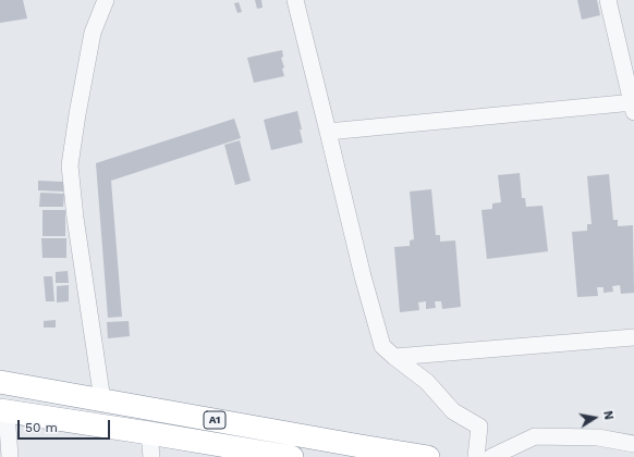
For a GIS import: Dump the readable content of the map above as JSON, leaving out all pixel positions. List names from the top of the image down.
{
  "streets": {
    "highway": ["A1"]
  },
  "scale_bar": "50 m",
  "north": "right"
}
